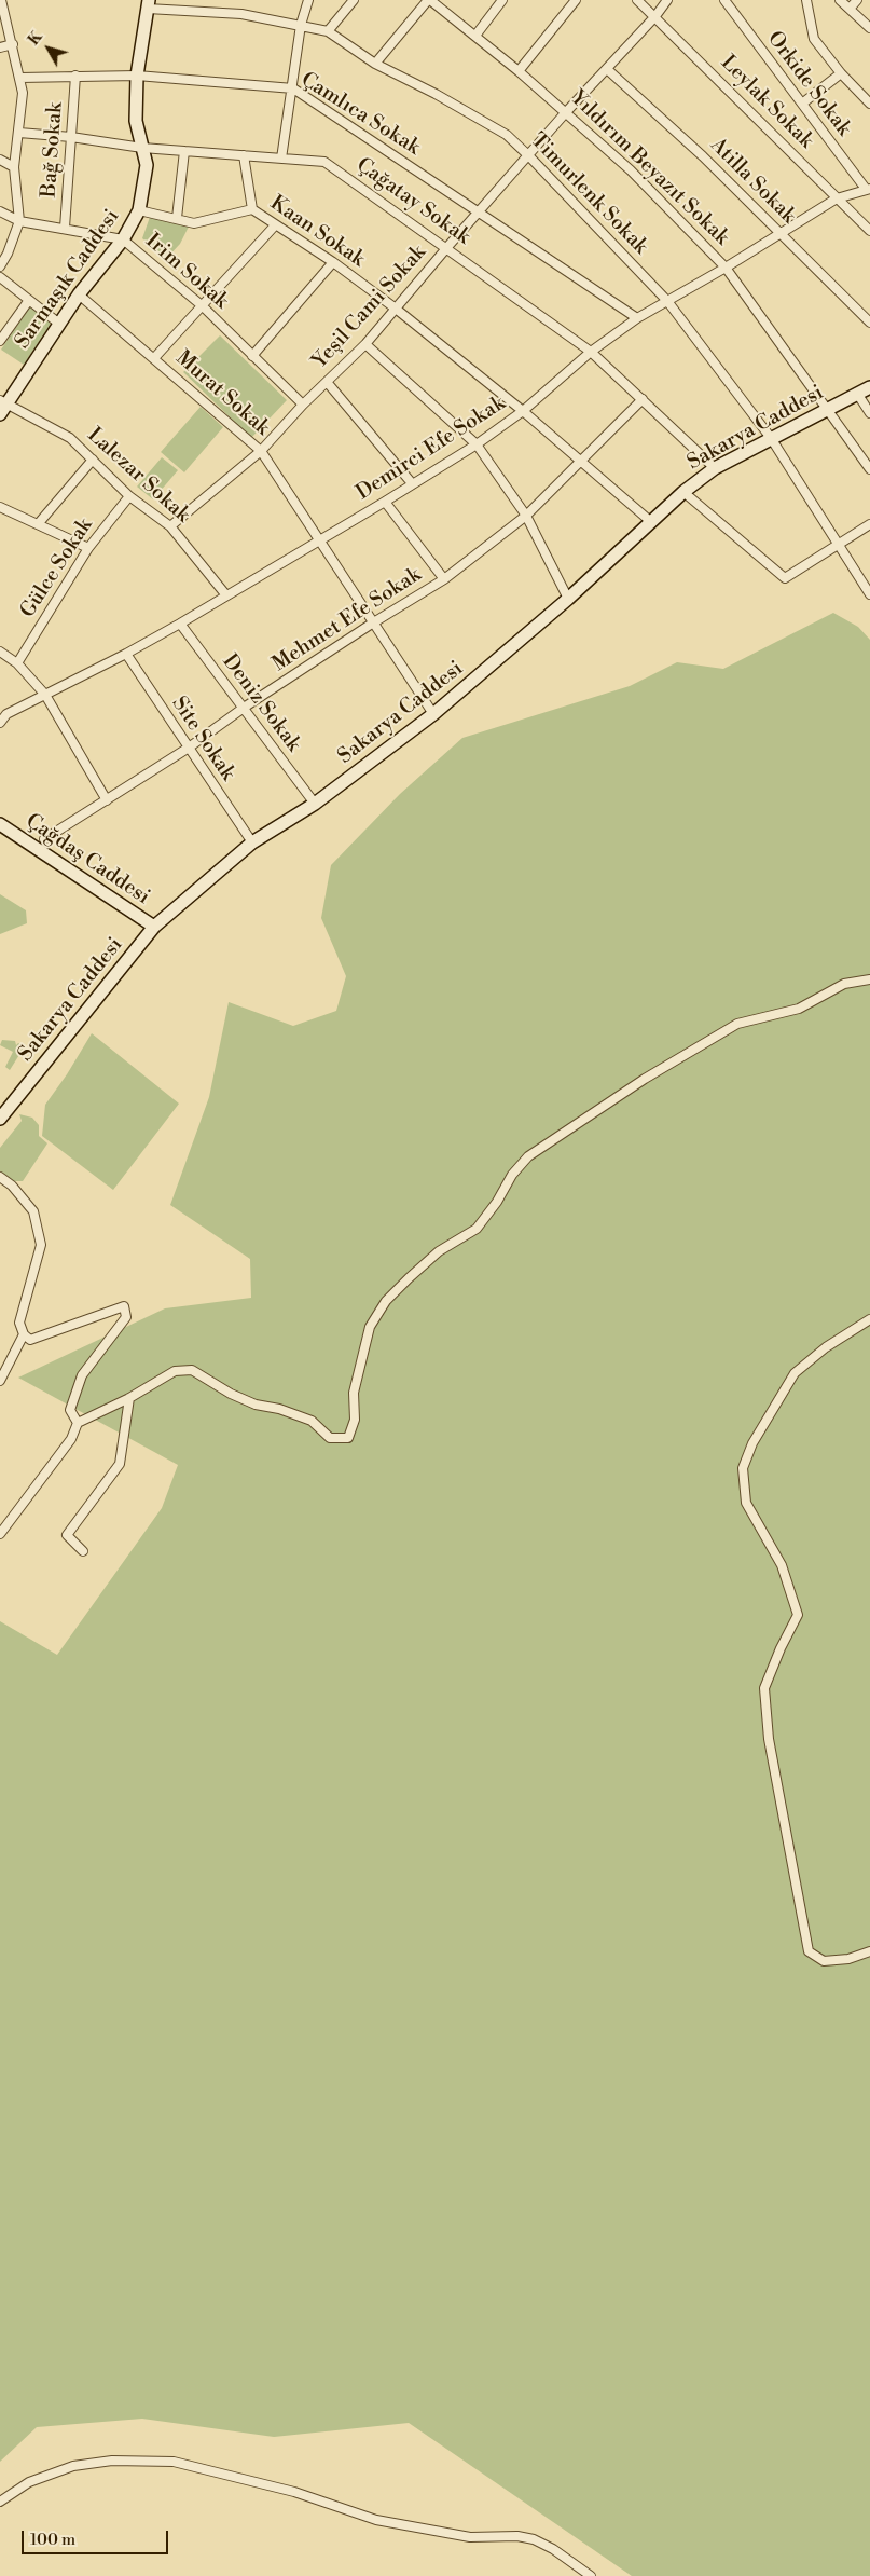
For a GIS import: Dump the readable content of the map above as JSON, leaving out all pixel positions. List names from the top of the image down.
{
  "streets": {
    "main road": ["Sarmaşık Caddesi", "Sakarya Caddesi", "Çağdaş Caddesi"],
    "street": [
      "Orkide Sokak",
      "Leylak Sokak",
      "Çamlıca Sokak",
      "Bağ Sokak",
      "Yıldırım Beyazıt Sokak",
      "Atilla Sokak",
      "Timurlenk Sokak",
      "Çağatay Sokak",
      "Kaan Sokak",
      "Irim Sokak",
      "Yeşil Cami Sokak",
      "Murat Sokak",
      "Demirci Efe Sokak",
      "Lalezar Sokak",
      "Gülce Sokak",
      "Mehmet Efe Sokak",
      "Deniz Sokak",
      "Site Sokak"
    ]
  },
  "crossings": [
    ["Orkide Sokak", "Demirci Efe Sokak"],
    ["Leylak Sokak", "Yeşil Cami Sokak"],
    ["Leylak Sokak", "Demirci Efe Sokak"],
    ["Çamlıca Sokak", "Bağ Sokak"],
    ["Çamlıca Sokak", "Sarmaşık Caddesi"],
    ["Çamlıca Sokak", "Yeşil Cami Sokak"],
    ["Çamlıca Sokak", "Demirci Efe Sokak"],
    ["Bağ Sokak", "Çağatay Sokak"],
    ["Bağ Sokak", "Irim Sokak"],
    ["Yıldırım Beyazıt Sokak", "Yeşil Cami Sokak"],
    ["Yıldırım Beyazıt Sokak", "Sakarya Caddesi"],
    ["Yıldırım Beyazıt Sokak", "Demirci Efe Sokak"],
    ["Atilla Sokak", "Yeşil Cami Sokak"],
    ["Atilla Sokak", "Demirci Efe Sokak"],
    ["Timurlenk Sokak", "Sarmaşık Caddesi"],
    ["Timurlenk Sokak", "Yeşil Cami Sokak"],
    ["Timurlenk Sokak", "Sakarya Caddesi"],
    ["Timurlenk Sokak", "Demirci Efe Sokak"],
    ["Çağatay Sokak", "Sarmaşık Caddesi"],
    ["Çağatay Sokak", "Yeşil Cami Sokak"],
    ["Çağatay Sokak", "Sakarya Caddesi"],
    ["Çağatay Sokak", "Demirci Efe Sokak"],
    ["Çağatay Sokak", "Mehmet Efe Sokak"],
    ["Kaan Sokak", "Sarmaşık Caddesi"],
    ["Kaan Sokak", "Yeşil Cami Sokak"],
    ["Kaan Sokak", "Sakarya Caddesi"],
    ["Kaan Sokak", "Demirci Efe Sokak"],
    ["Kaan Sokak", "Mehmet Efe Sokak"],
    ["Irim Sokak", "Sarmaşık Caddesi"],
    ["Irim Sokak", "Yeşil Cami Sokak"],
    ["Sarmaşık Caddesi", "Murat Sokak"],
    ["Sarmaşık Caddesi", "Lalezar Sokak"],
    ["Yeşil Cami Sokak", "Murat Sokak"],
    ["Yeşil Cami Sokak", "Lalezar Sokak"],
    ["Murat Sokak", "Sakarya Caddesi"],
    ["Murat Sokak", "Demirci Efe Sokak"],
    ["Murat Sokak", "Mehmet Efe Sokak"],
    ["Sakarya Caddesi", "Deniz Sokak"],
    ["Sakarya Caddesi", "Site Sokak"],
    ["Sakarya Caddesi", "Çağdaş Caddesi"],
    ["Demirci Efe Sokak", "Lalezar Sokak"],
    ["Demirci Efe Sokak", "Deniz Sokak"],
    ["Demirci Efe Sokak", "Site Sokak"],
    ["Lalezar Sokak", "Gülce Sokak"],
    ["Mehmet Efe Sokak", "Deniz Sokak"],
    ["Mehmet Efe Sokak", "Site Sokak"]
  ],
  "scale_bar": "100 m",
  "north": "top left"
}
